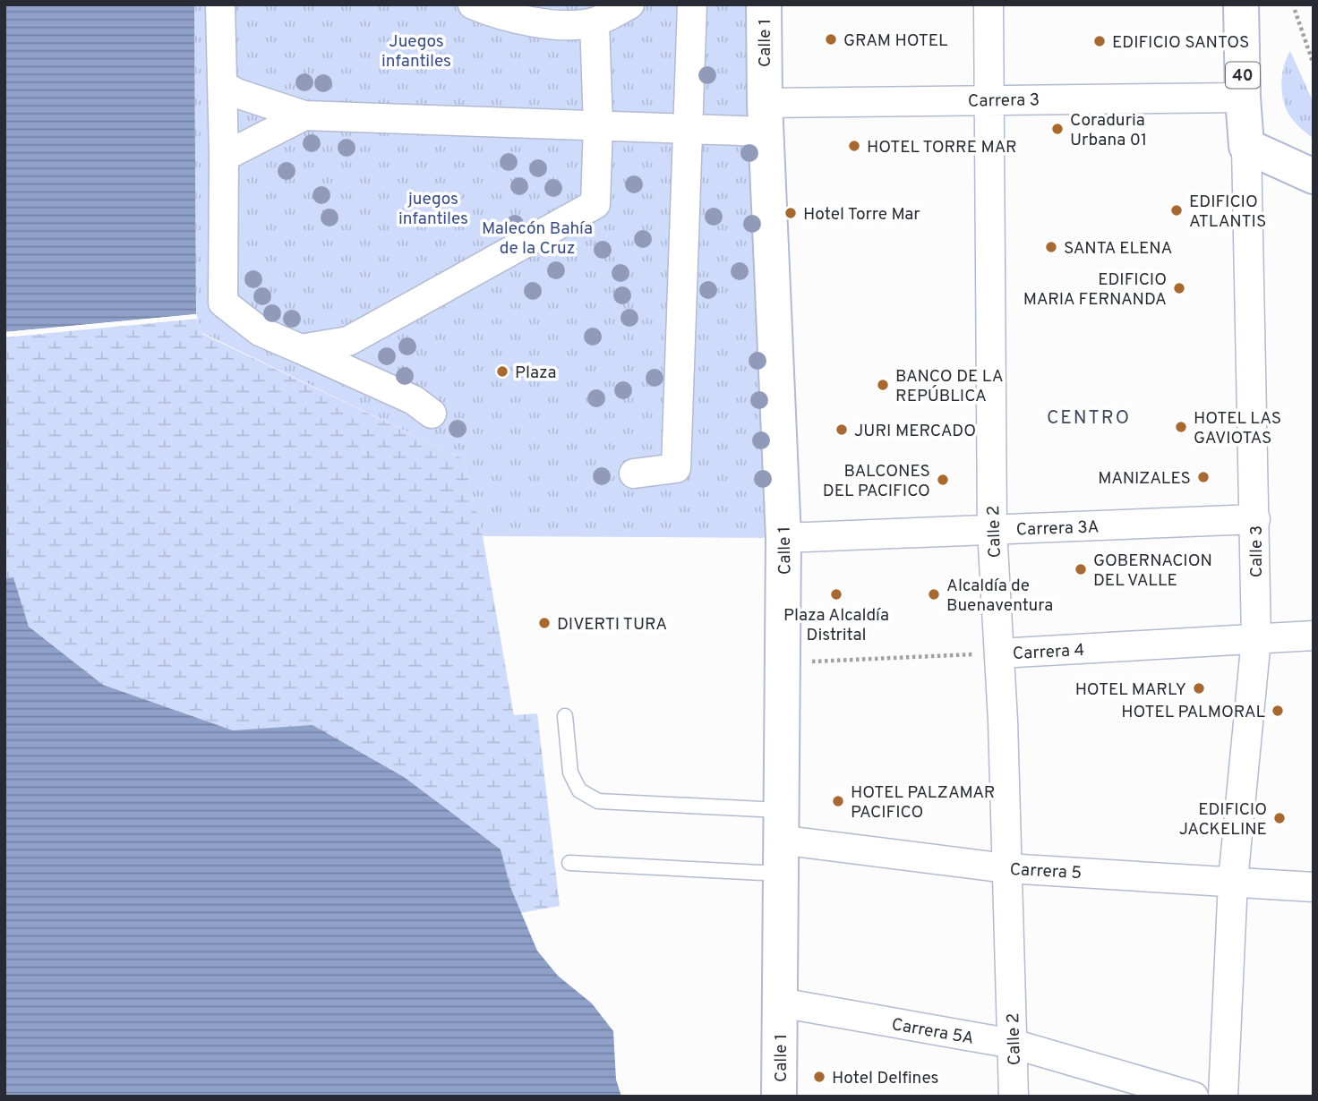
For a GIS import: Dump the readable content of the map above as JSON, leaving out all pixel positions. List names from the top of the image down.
{
  "streets": {
    "main road": ["Calle 1", "40", "Calle 3"],
    "street": [
      "Carrera 3",
      "Carrera 3A",
      "Calle 2",
      "Carrera 4",
      "Carrera 5",
      "Carrera 5A"
    ]
  },
  "crossings": [
    ["Calle 1", "Carrera 3"],
    ["Calle 1", "Carrera 3A"],
    ["Calle 1", "Carrera 4"],
    ["Calle 1", "Carrera 5"],
    ["Calle 1", "Carrera 5A"],
    ["Carrera 3", "Calle 2"],
    ["Carrera 3", "Calle 3"],
    ["Carrera 3A", "Calle 2"],
    ["Carrera 3A", "Calle 3"],
    ["Calle 2", "Carrera 4"],
    ["Calle 2", "Carrera 5"],
    ["Calle 2", "Carrera 5A"],
    ["Calle 3", "Carrera 4"],
    ["Calle 3", "Carrera 5"]
  ],
  "districts": ["CENTRO"],
  "parks": ["Juegos infantiles", "juegos infantiles", "Malecón Bahía de la Cruz"],
  "places": [
    "GRAM HOTEL",
    "EDIFICIO SANTOS",
    "Coraduria Urbana 01",
    "HOTEL TORRE MAR",
    "EDIFICIO ATLANTIS",
    "Hotel Torre Mar",
    "SANTA ELENA",
    "EDIFICIO MARIA FERNANDA",
    "Plaza",
    "BANCO DE LA REPÚBLICA",
    "HOTEL LAS GAVIOTAS",
    "JURI MERCADO",
    "MANIZALES",
    "BALCONES DEL PACIFICO",
    "GOBERNACION DEL VALLE",
    "Plaza Alcaldía Distrital",
    "Alcaldía de Buenaventura",
    "DIVERTI TURA",
    "HOTEL MARLY",
    "HOTEL PALMORAL",
    "HOTEL PALZAMAR PACIFICO",
    "EDIFICIO JACKELINE",
    "Hotel Delfines"
  ]
}
